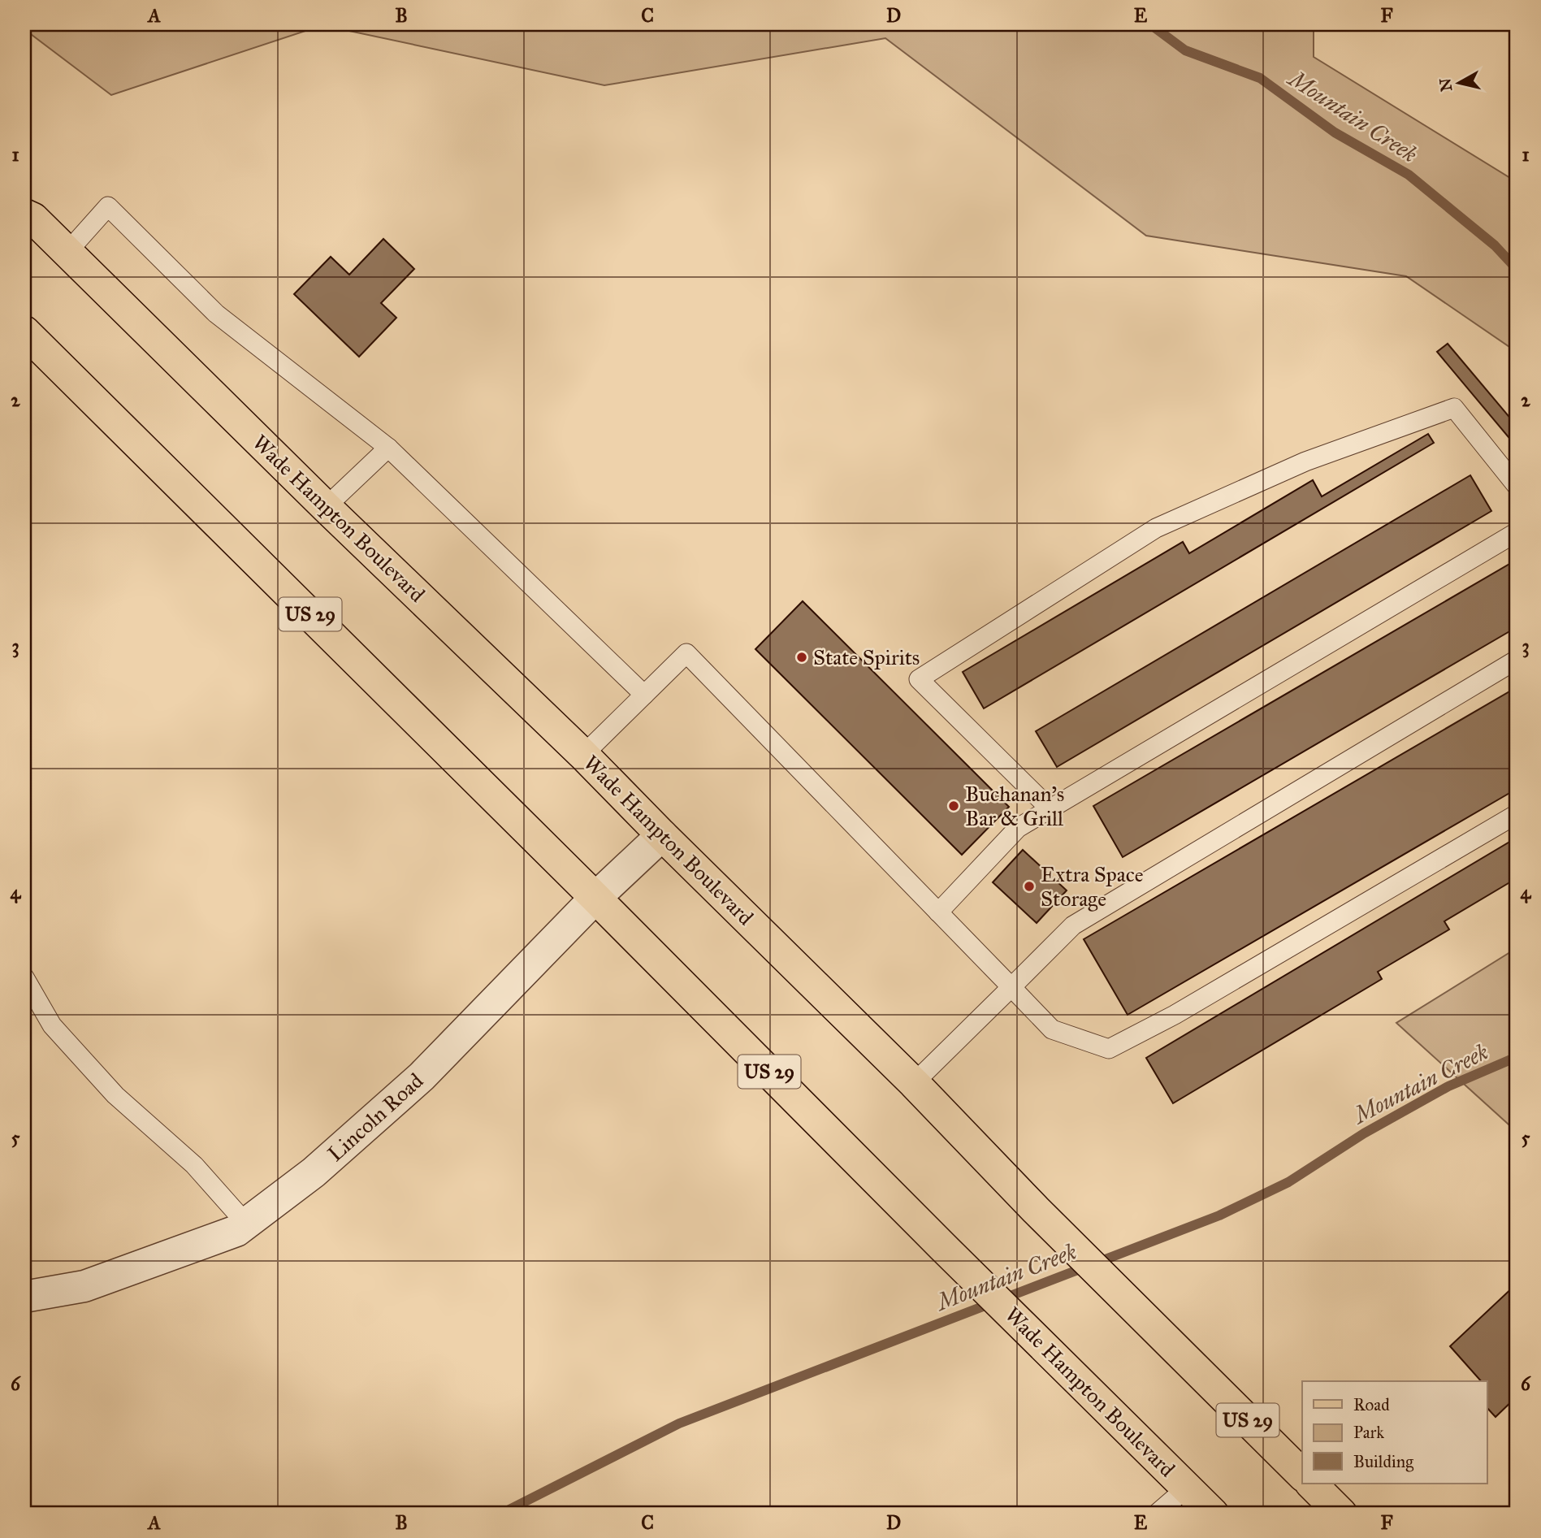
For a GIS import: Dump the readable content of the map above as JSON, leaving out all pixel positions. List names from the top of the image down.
{
  "streets": {
    "main road": ["Wade Hampton Boulevard", "US 29"],
    "street": ["Lincoln Road"]
  },
  "crossings": [
    ["Wade Hampton Boulevard", "Lincoln Road"]
  ],
  "water": ["Mountain Creek"],
  "places": ["State Spirits", "Buchanan’s Bar & Grill", "Extra Space Storage"],
  "legend": ["Road", "Park", "Building"],
  "north": "left",
  "grid": {
    "columns": [
      "A",
      "B",
      "C",
      "D",
      "E",
      "F"
    ],
    "rows": [
      "1",
      "2",
      "3",
      "4",
      "5",
      "6"
    ]
  }
}
